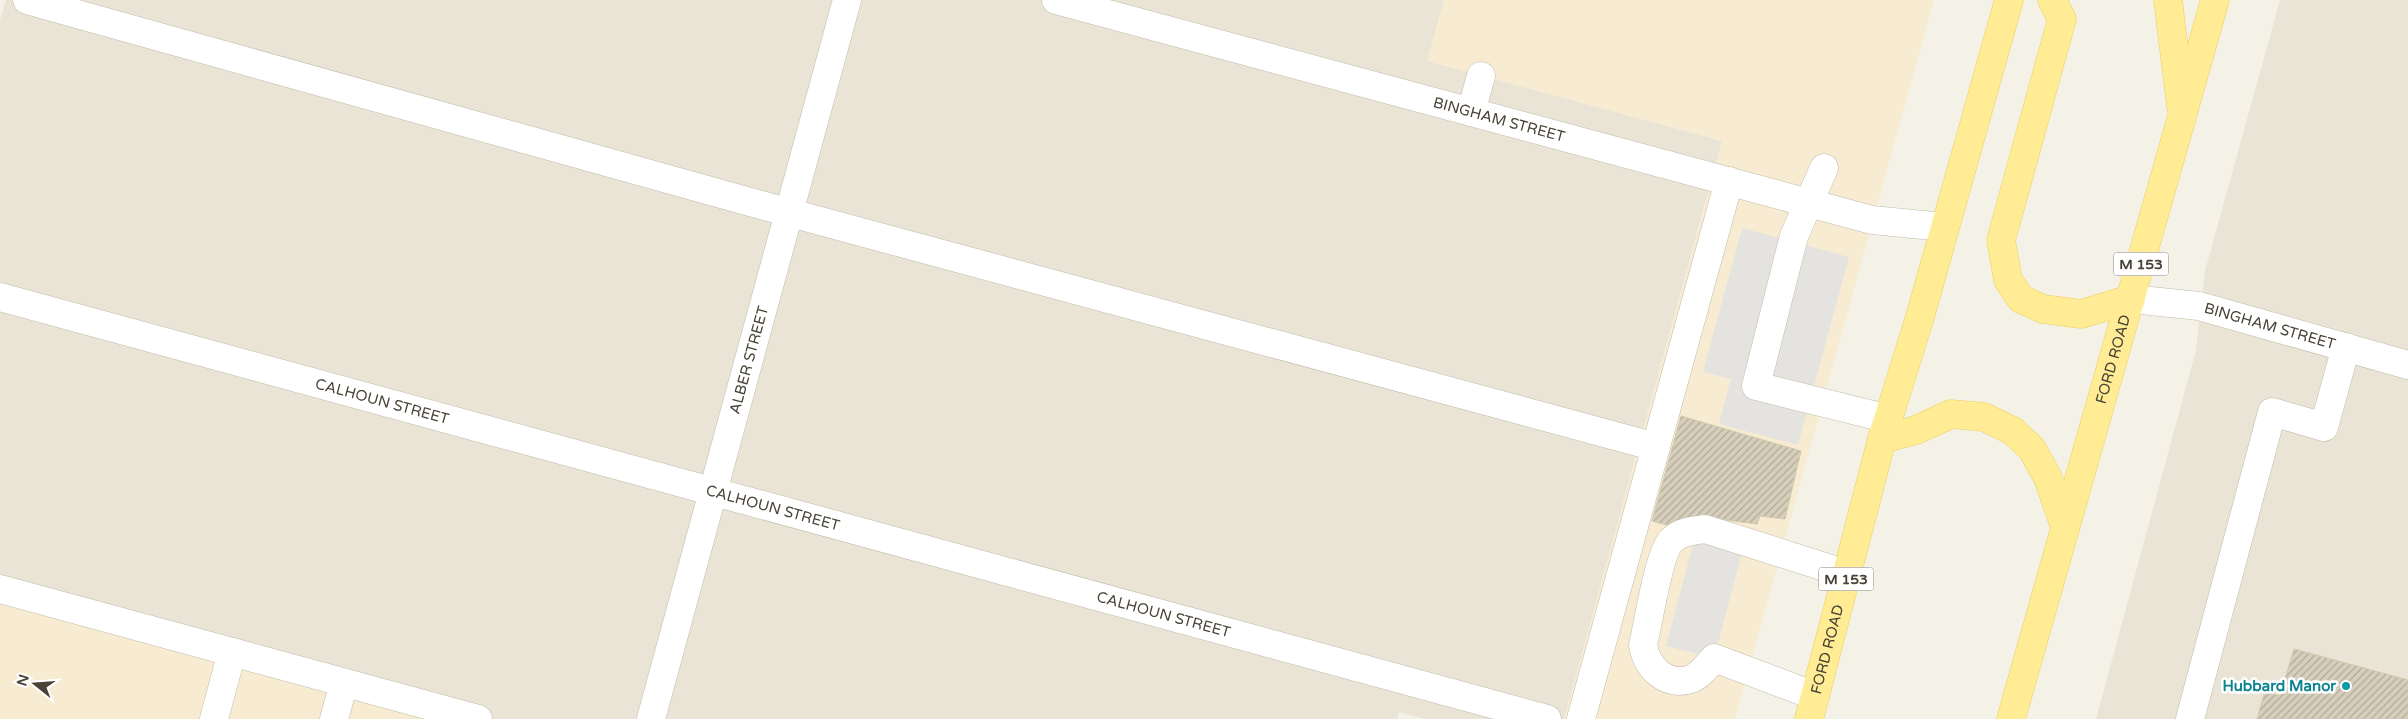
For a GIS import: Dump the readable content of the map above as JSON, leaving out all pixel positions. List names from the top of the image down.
{
  "streets": {
    "main road": ["M 153", "FORD ROAD"],
    "street": ["BINGHAM STREET", "ALBER STREET", "CALHOUN STREET"]
  },
  "crossings": [
    ["BINGHAM STREET", "FORD ROAD"],
    ["ALBER STREET", "CALHOUN STREET"]
  ],
  "places": ["Hubbard Manor"],
  "north": "left"
}
